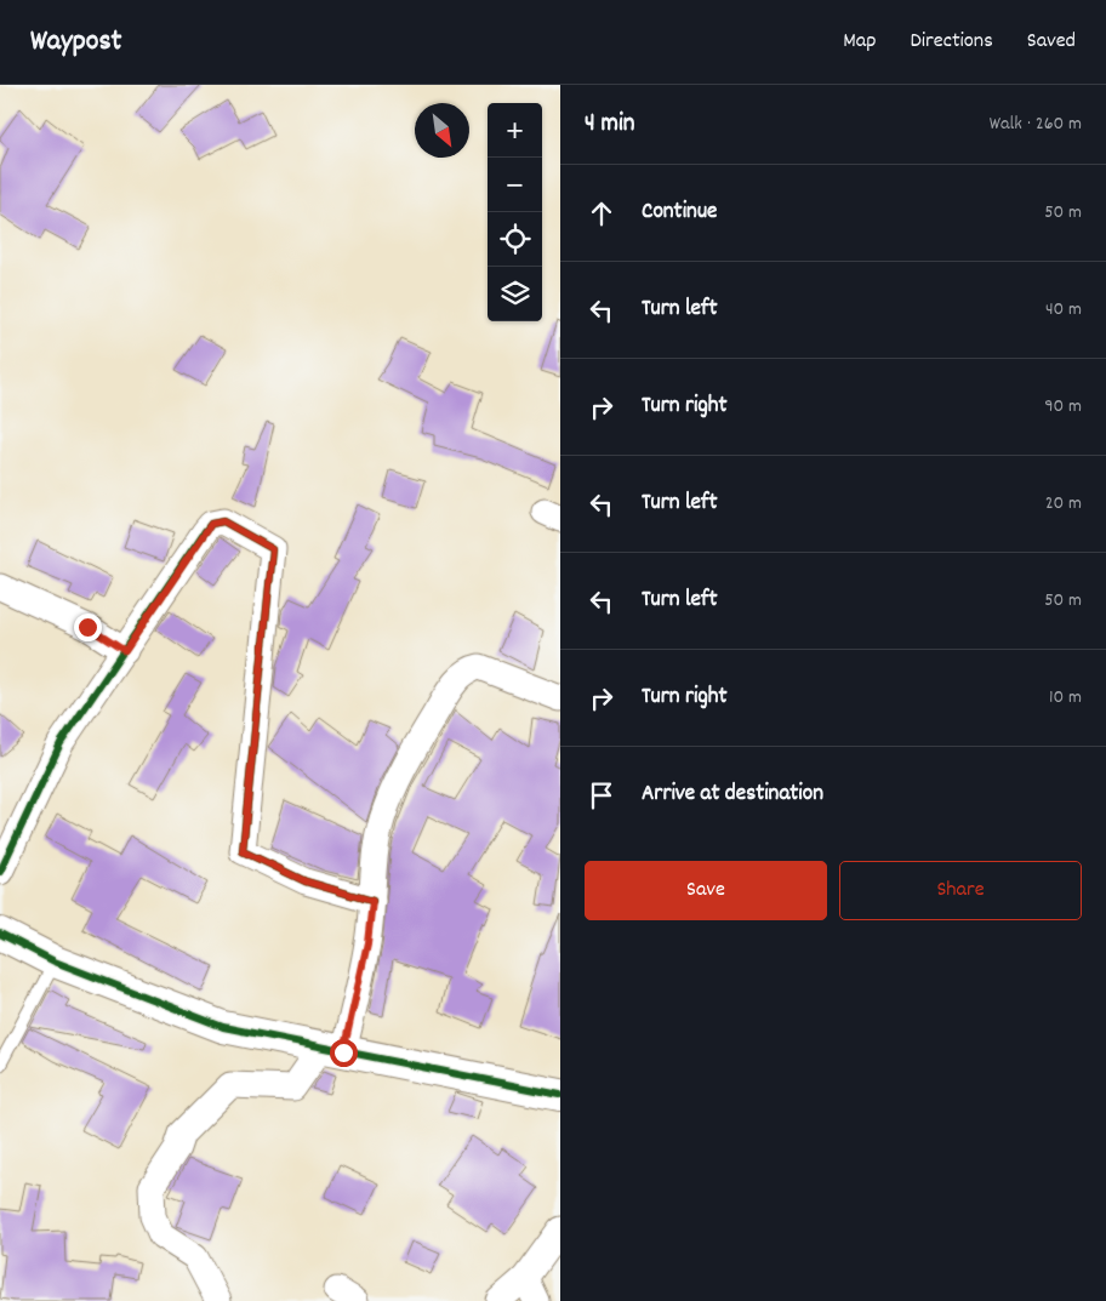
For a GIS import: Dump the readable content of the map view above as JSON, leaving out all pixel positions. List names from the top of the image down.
{
  "north": "bottom right",
  "page": {
    "header": "Waypost",
    "nav": ["Map", "Directions", "Saved"],
    "heading": ["4 min", "Walk · 260 m"],
    "map_buttons": ["+", "−"],
    "list": [
      ["Continue", "50 m"],
      ["Turn left", "40 m"],
      ["Turn right", "90 m"],
      ["Turn left", "20 m"],
      ["Turn left", "50 m"],
      ["Turn right", "10 m"],
      "Arrive at destination"
    ],
    "buttons": ["Save", "Share"]
  }
}
